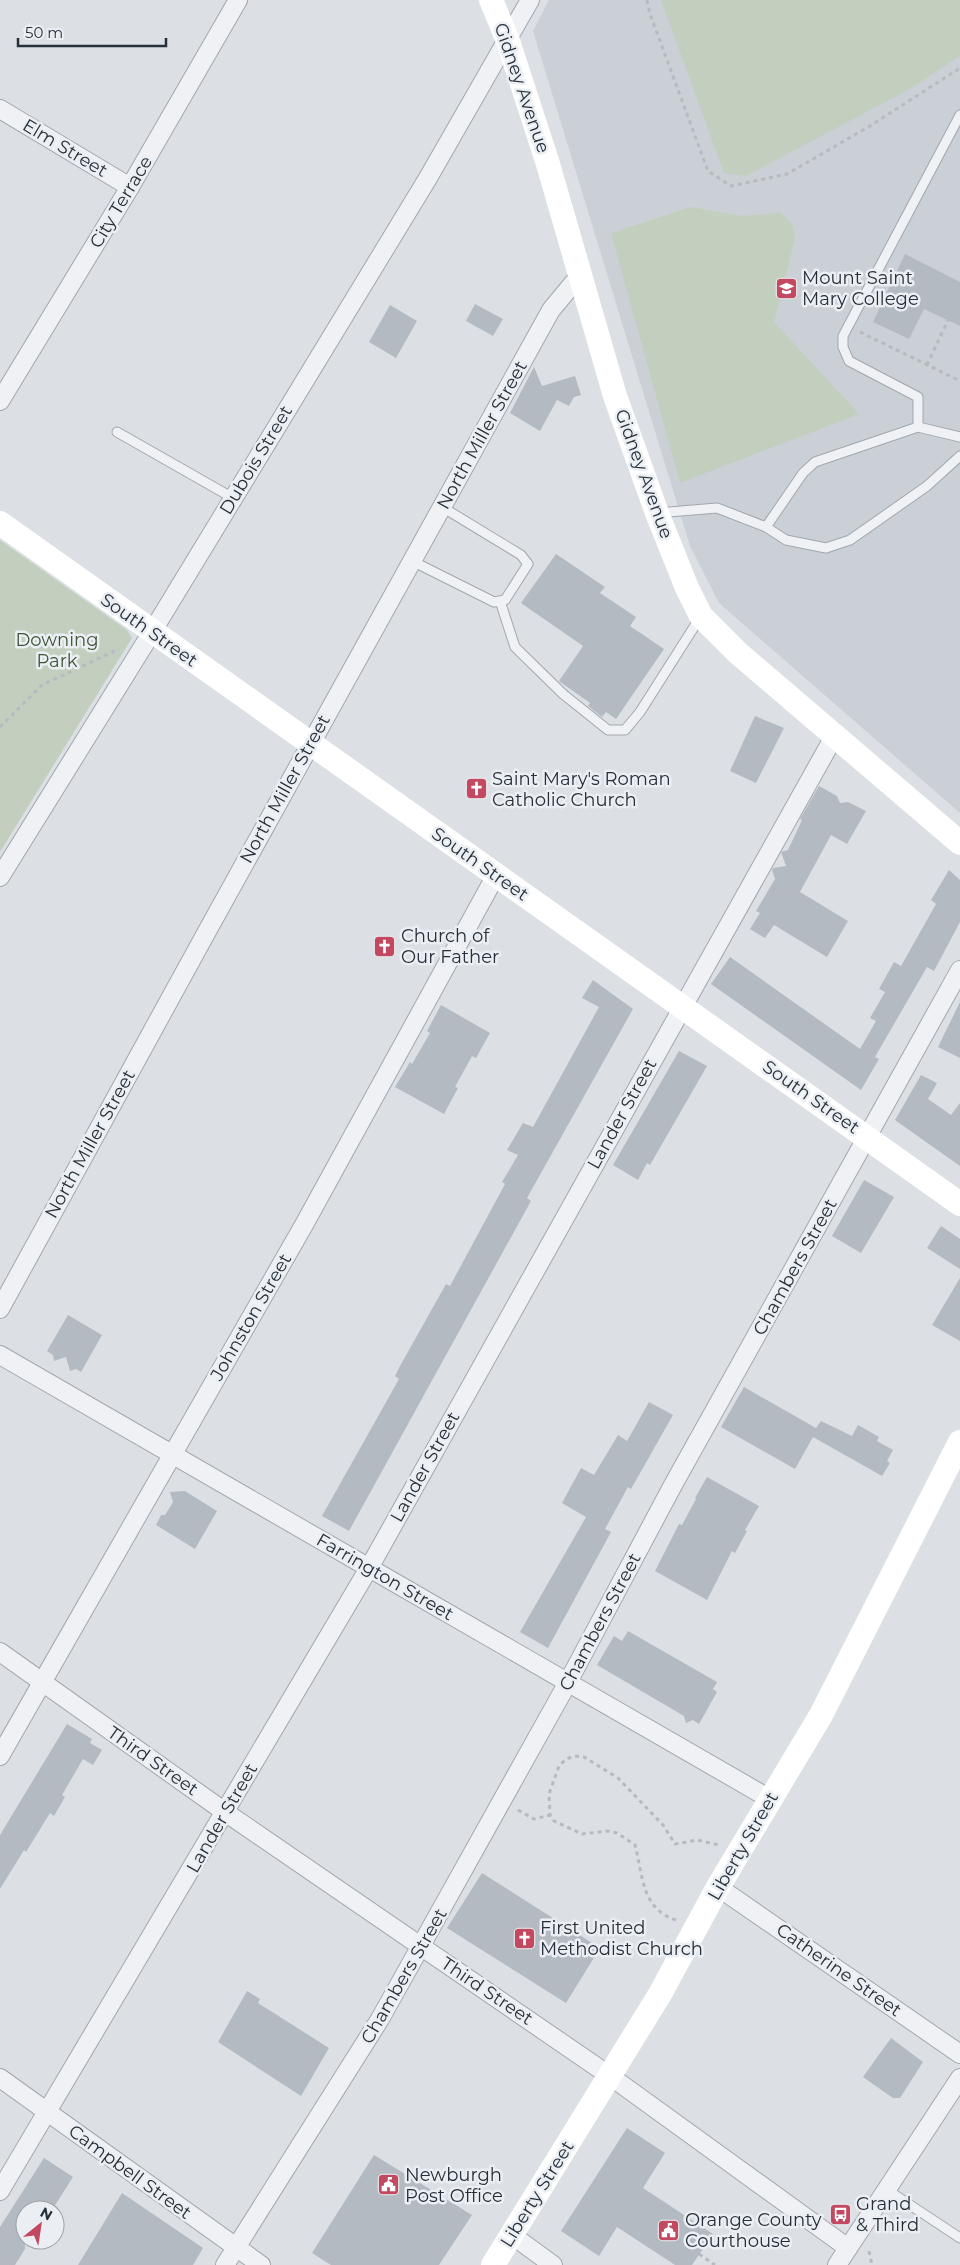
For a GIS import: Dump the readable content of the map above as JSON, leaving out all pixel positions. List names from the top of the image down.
{
  "streets": {
    "street": [
      "Gidney Avenue",
      "Elm Street",
      "City Terrace",
      "North Miller Street",
      "Dubois Street",
      "South Street",
      "Lander Street",
      "Chambers Street",
      "Johnston Street",
      "Farrington Street",
      "Third Street",
      "Liberty Street",
      "Catherine Street",
      "Campbell Street"
    ]
  },
  "crossings": [
    ["Gidney Avenue", "North Miller Street"],
    ["Gidney Avenue", "Dubois Street"],
    ["Gidney Avenue", "Lander Street"],
    ["Elm Street", "City Terrace"],
    ["North Miller Street", "South Street"],
    ["Dubois Street", "South Street"],
    ["South Street", "Lander Street"],
    ["South Street", "Chambers Street"],
    ["South Street", "Johnston Street"],
    ["Lander Street", "Farrington Street"],
    ["Lander Street", "Third Street"],
    ["Lander Street", "Campbell Street"],
    ["Chambers Street", "Farrington Street"],
    ["Chambers Street", "Third Street"],
    ["Chambers Street", "Campbell Street"],
    ["Johnston Street", "Farrington Street"],
    ["Johnston Street", "Third Street"],
    ["Farrington Street", "Liberty Street"],
    ["Third Street", "Liberty Street"],
    ["Liberty Street", "Catherine Street"]
  ],
  "parks": ["Downing Park"],
  "places": {
    "school or university": ["Mount Saint Mary College"],
    "church": ["Saint Mary's Roman Catholic Church", "Church of Our Father", "First United Methodist Church"],
    "public building": ["Newburgh Post Office", "Orange County Courthouse"],
    "bus stop": ["Grand & Third"]
  },
  "scale_bar": "50 m",
  "north": "top right"
}
